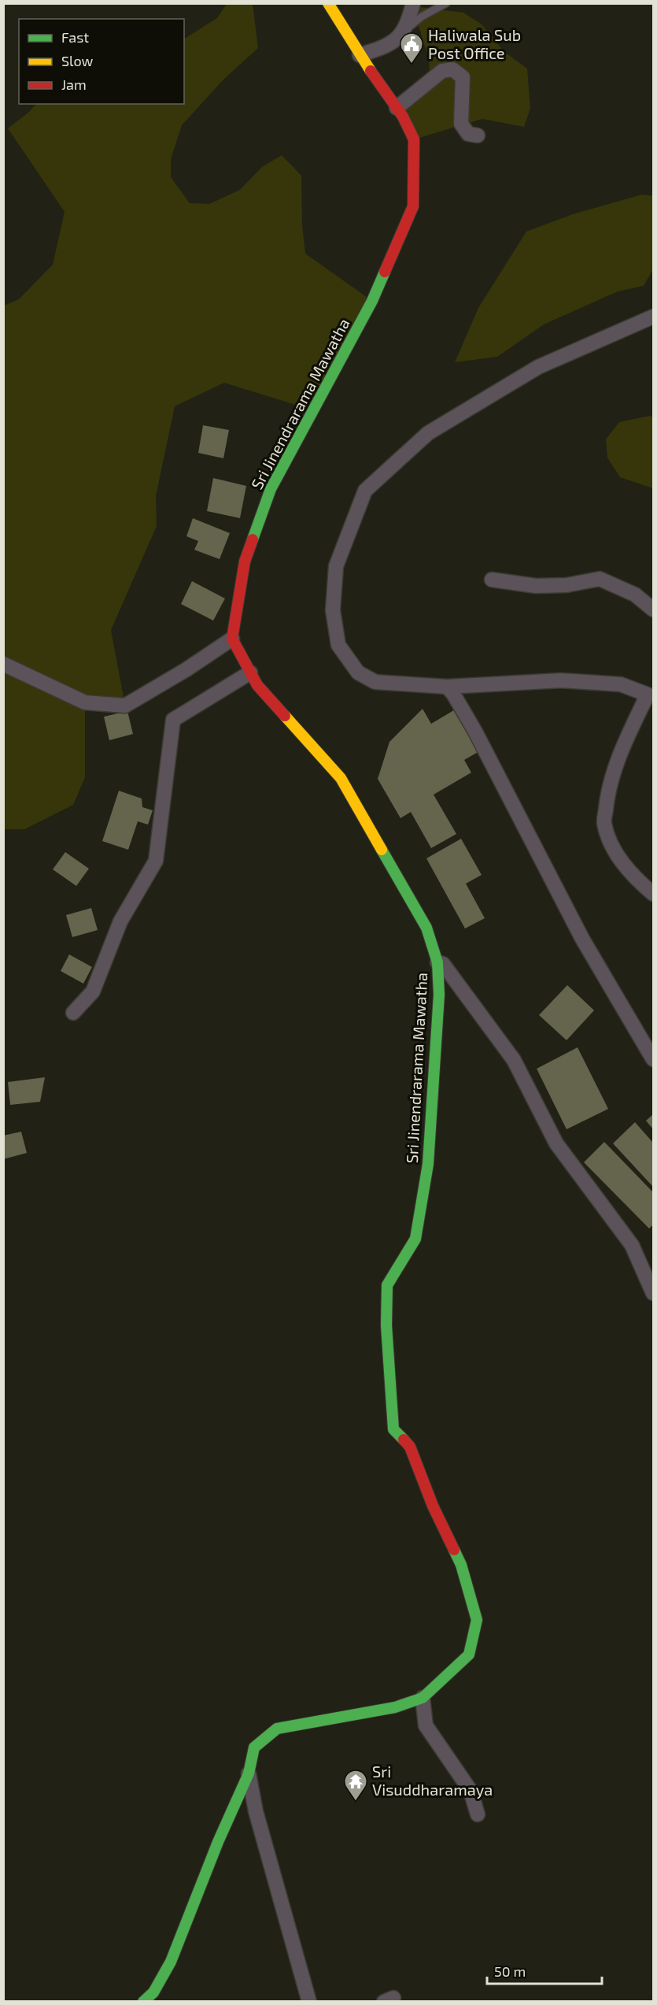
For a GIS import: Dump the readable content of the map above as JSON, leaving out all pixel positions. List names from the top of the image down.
{
  "streets": {
    "main road": ["Sri Jinendrarama Mawatha"]
  },
  "places": {
    "public building": ["Haliwala Sub Post Office"],
    "temple": ["Sri Visuddharamaya"]
  },
  "legend": ["Fast", "Slow", "Jam"],
  "scale_bar": "50 m"
}
